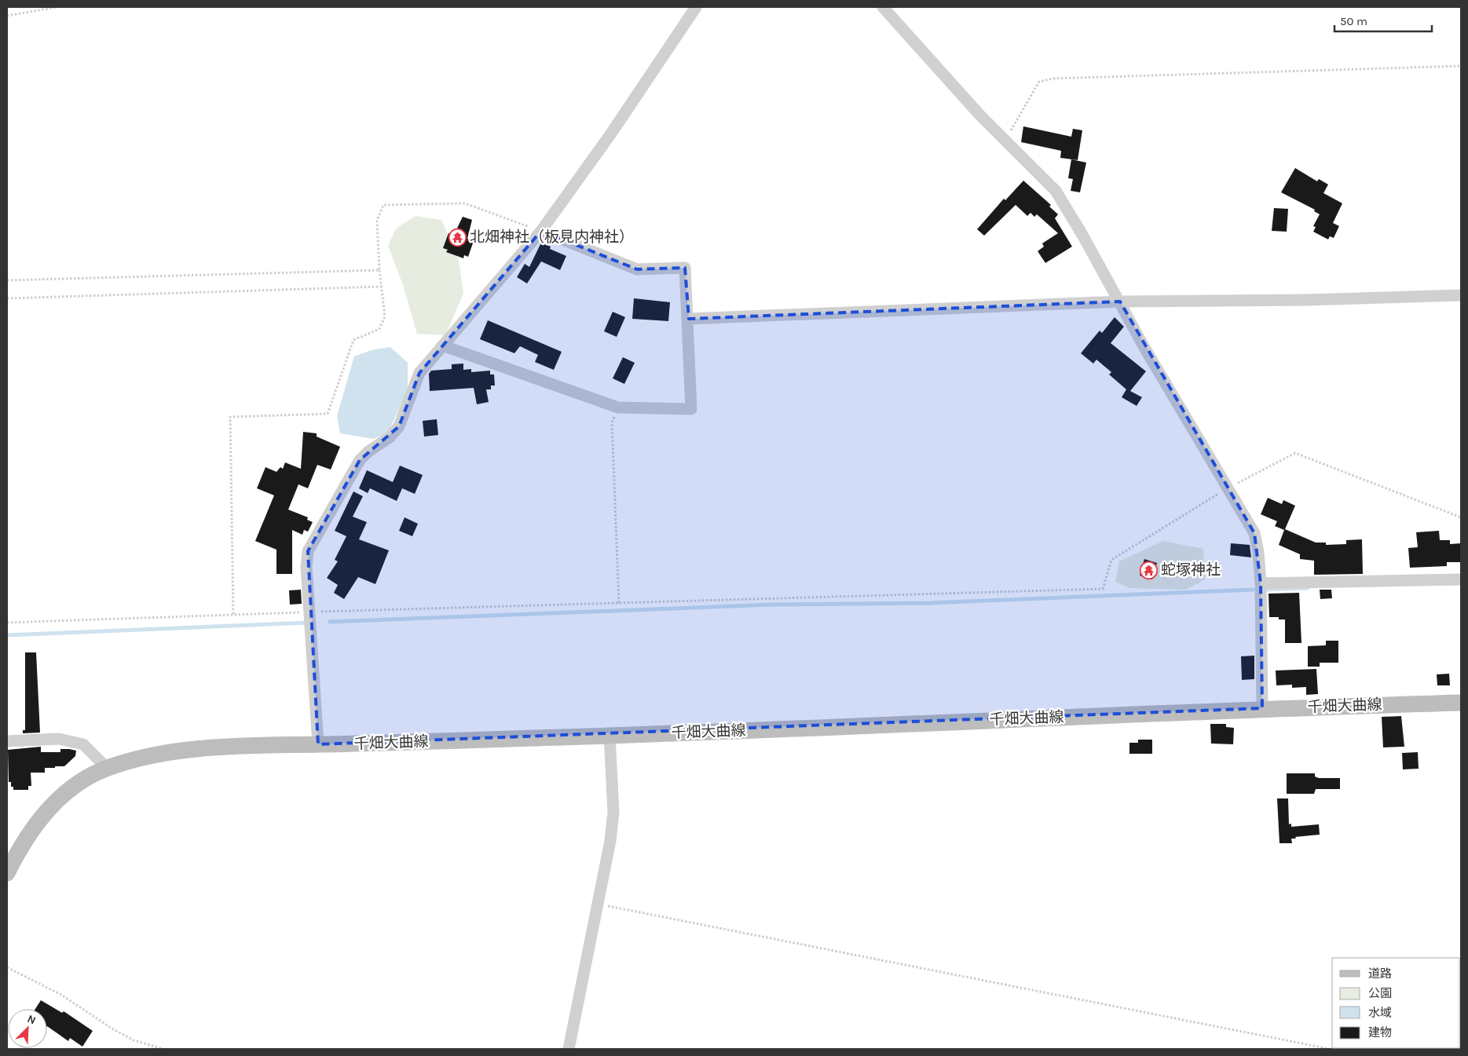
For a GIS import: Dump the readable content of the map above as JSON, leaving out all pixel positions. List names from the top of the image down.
{
  "streets": {
    "main road": ["千畑大曲線"]
  },
  "places": {
    "temple": ["北畑神社（板見内神社）", "蛇塚神社"]
  },
  "legend": [
    "道路",
    "公園",
    "水域",
    "建物"
  ],
  "scale_bar": "50 m",
  "north": "top right"
}
